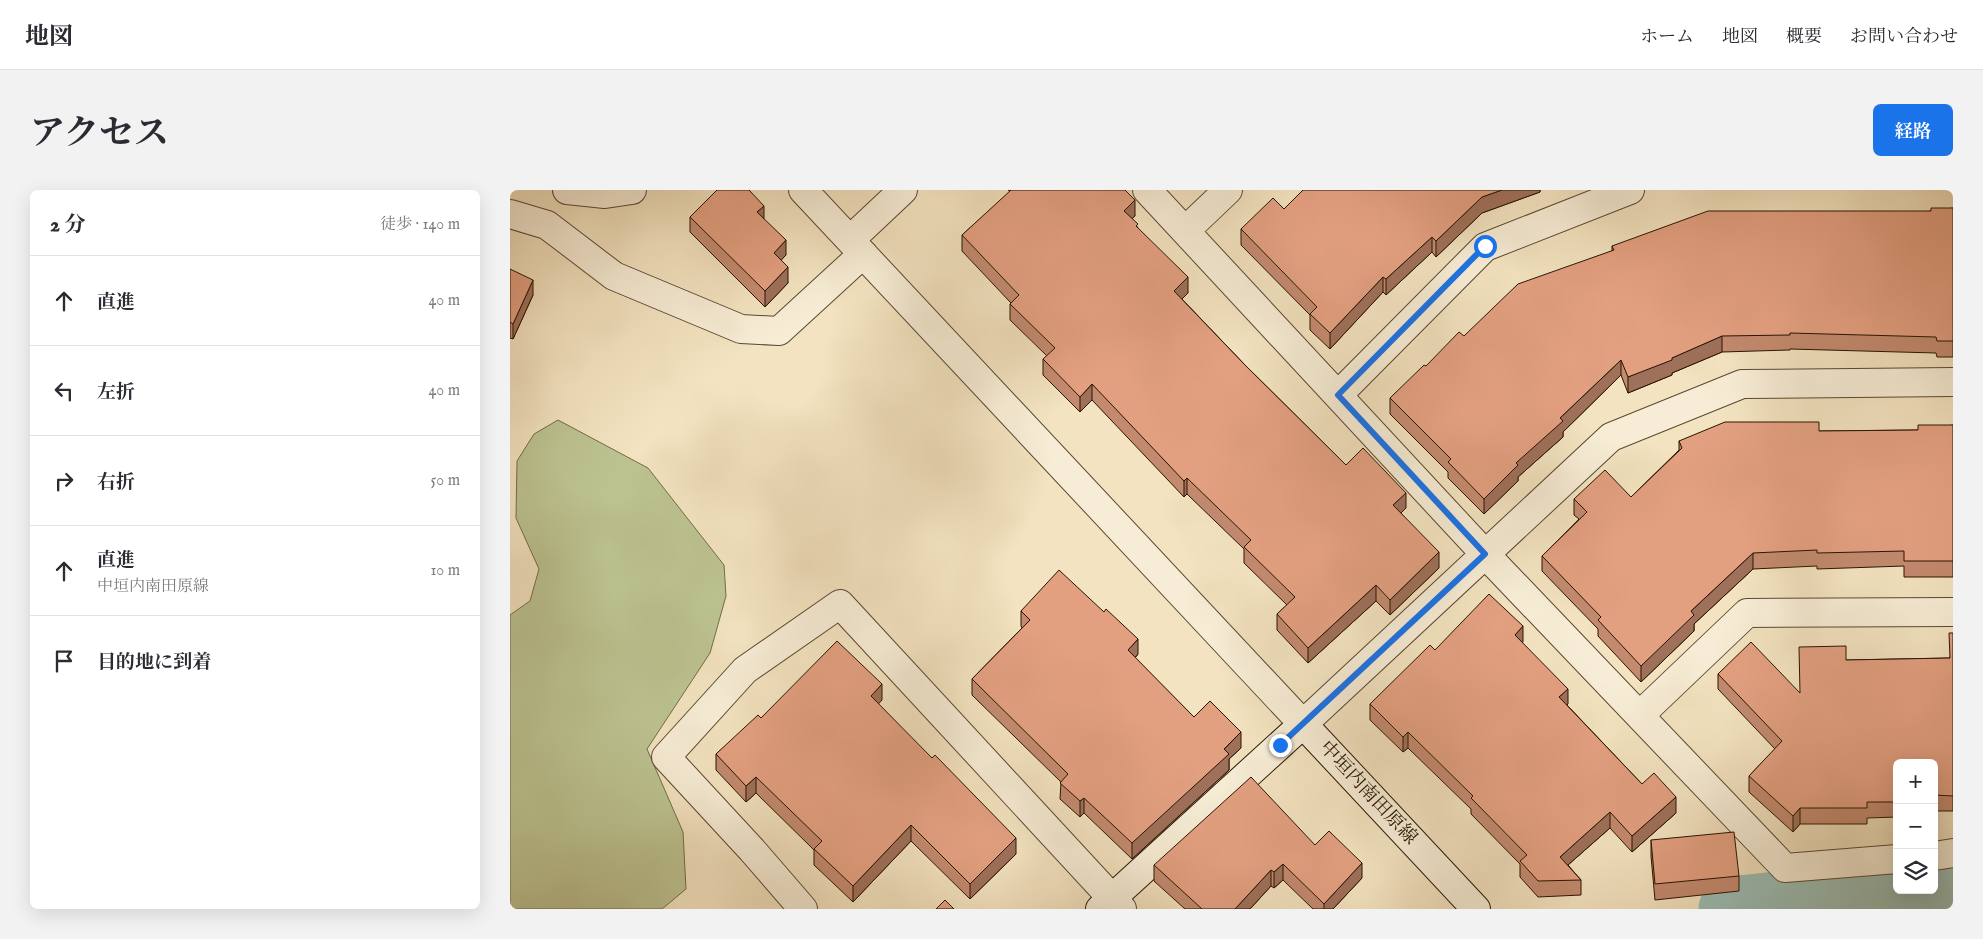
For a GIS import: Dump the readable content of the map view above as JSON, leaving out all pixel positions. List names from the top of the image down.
{
  "streets": {
    "street": ["中垣内南田原線"]
  },
  "page": {
    "header": "地図",
    "nav": [
      "ホーム",
      "地図",
      "概要",
      "お問い合わせ"
    ],
    "title": "アクセス",
    "buttons": "経路",
    "heading": ["2 分", "徒歩 · 140 m"],
    "list": [
      ["直進", "40 m"],
      ["左折", "40 m"],
      ["右折", "50 m"],
      ["直進", "中垣内南田原線", "10 m"],
      "目的地に到着"
    ],
    "map_buttons": ["+", "−"]
  }
}
